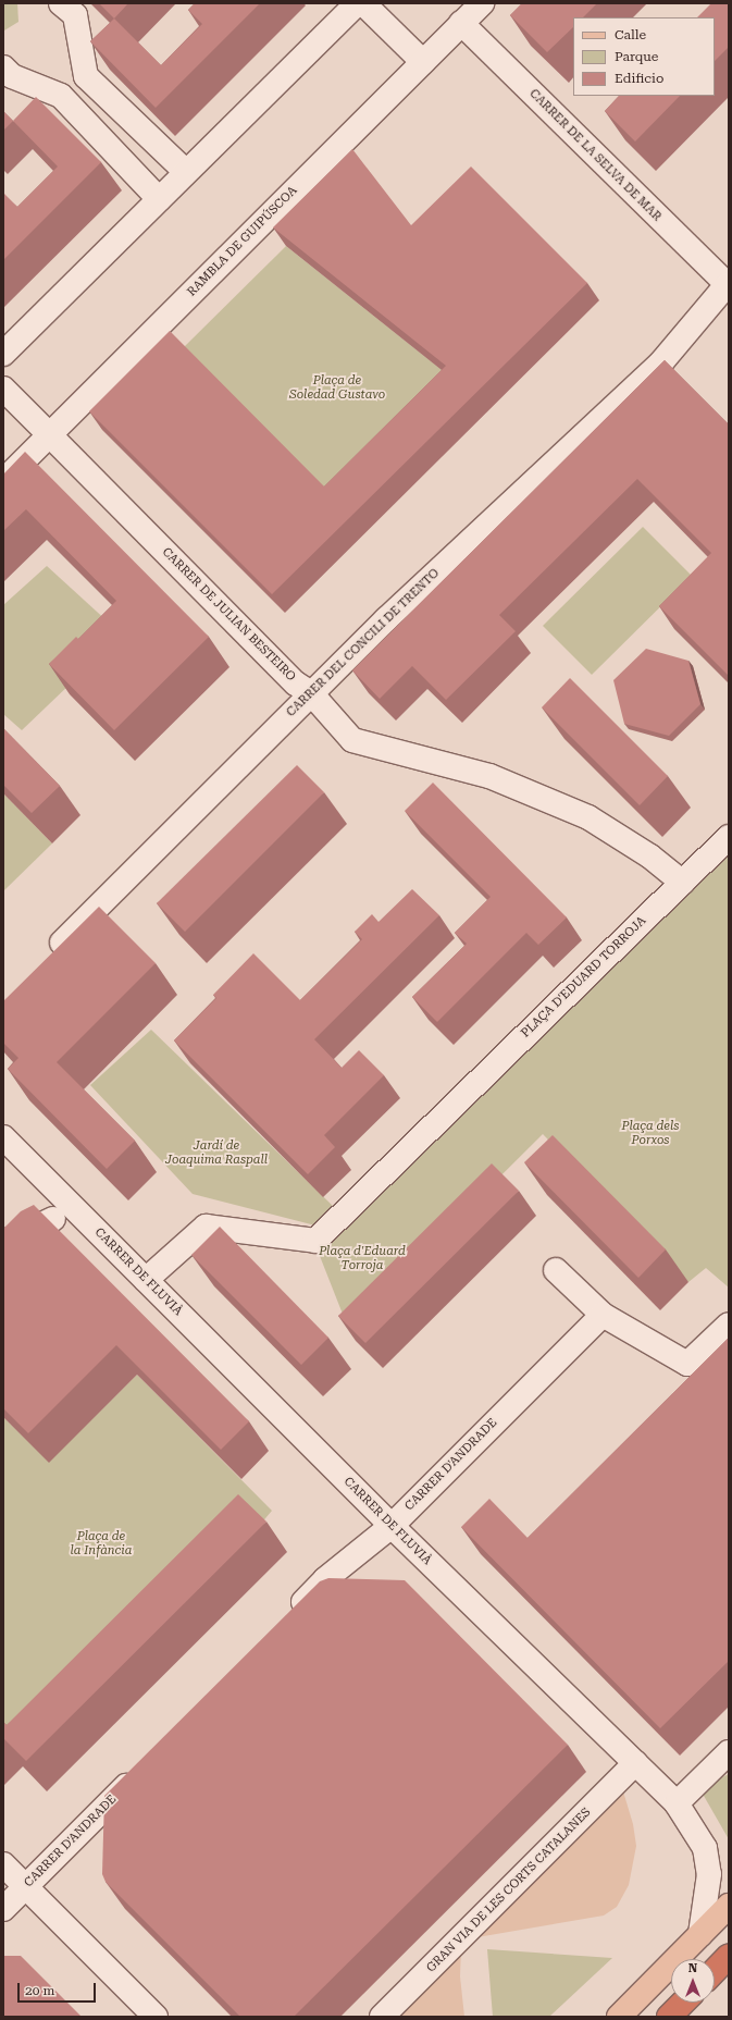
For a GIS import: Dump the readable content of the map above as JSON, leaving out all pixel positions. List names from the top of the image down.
{
  "streets": {
    "street": [
      "CARRER DE LA SELVA DE MAR",
      "RAMBLA DE GUIPÚSCOA",
      "CARRER DE JULIAN BESTEIRO",
      "CARRER DEL CONCILI DE TRENTO",
      "PLAÇA D'EDUARD TORROJA",
      "CARRER DE FLUVIÀ",
      "CARRER D'ANDRADE",
      "GRAN VIA DE LES CORTS CATALANES"
    ]
  },
  "crossings": [
    ["CARRER DE LA SELVA DE MAR", "RAMBLA DE GUIPÚSCOA"],
    ["CARRER DE LA SELVA DE MAR", "CARRER DEL CONCILI DE TRENTO"],
    ["RAMBLA DE GUIPÚSCOA", "CARRER DE JULIAN BESTEIRO"],
    ["CARRER DE JULIAN BESTEIRO", "CARRER DEL CONCILI DE TRENTO"],
    ["CARRER DE JULIAN BESTEIRO", "PLAÇA D'EDUARD TORROJA"],
    ["PLAÇA D'EDUARD TORROJA", "CARRER DE FLUVIÀ"],
    ["CARRER DE FLUVIÀ", "CARRER D'ANDRADE"],
    ["CARRER DE FLUVIÀ", "GRAN VIA DE LES CORTS CATALANES"]
  ],
  "parks": [
    "Plaça de Soledad Gustavo",
    "Plaça dels Porxos",
    "Jardí de Joaquima Raspall",
    "Plaça d'Eduard Torroja",
    "Plaça de la Infància"
  ],
  "legend": ["Calle", "Parque", "Edificio"],
  "scale_bar": "20 m",
  "north": "top"
}
